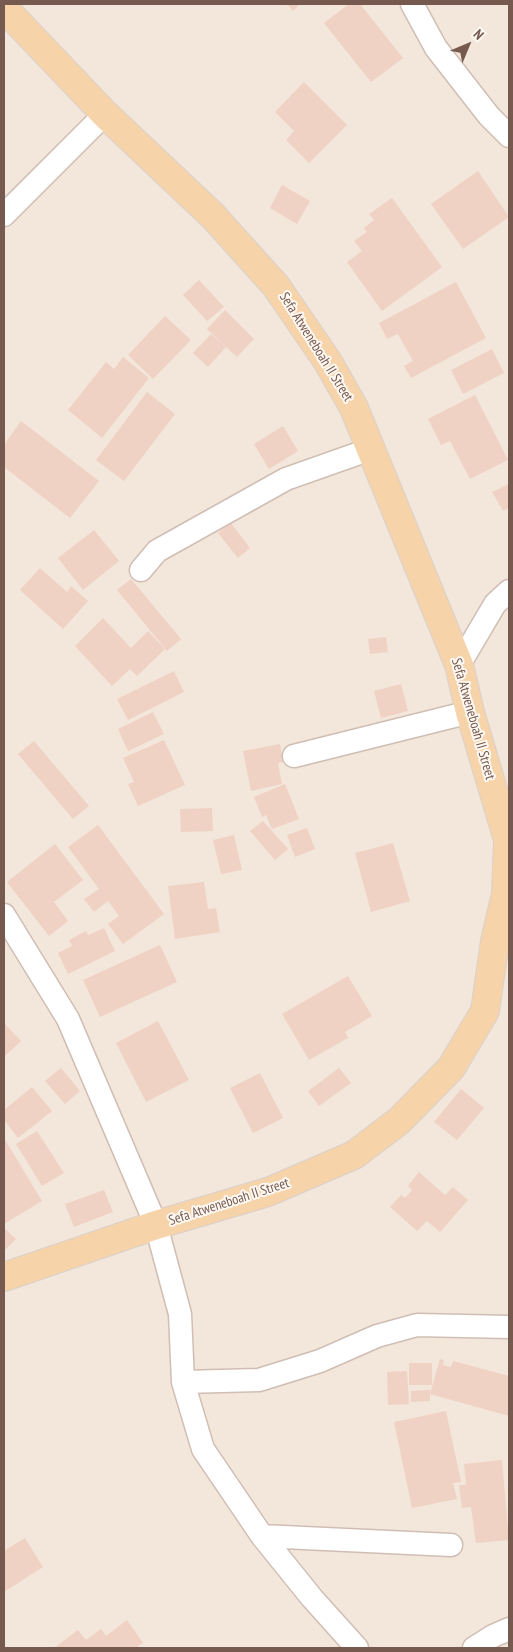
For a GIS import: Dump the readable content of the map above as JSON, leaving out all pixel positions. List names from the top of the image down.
{
  "streets": {
    "main road": ["Sefa Atweneboah II Street"]
  },
  "north": "top right"
}
